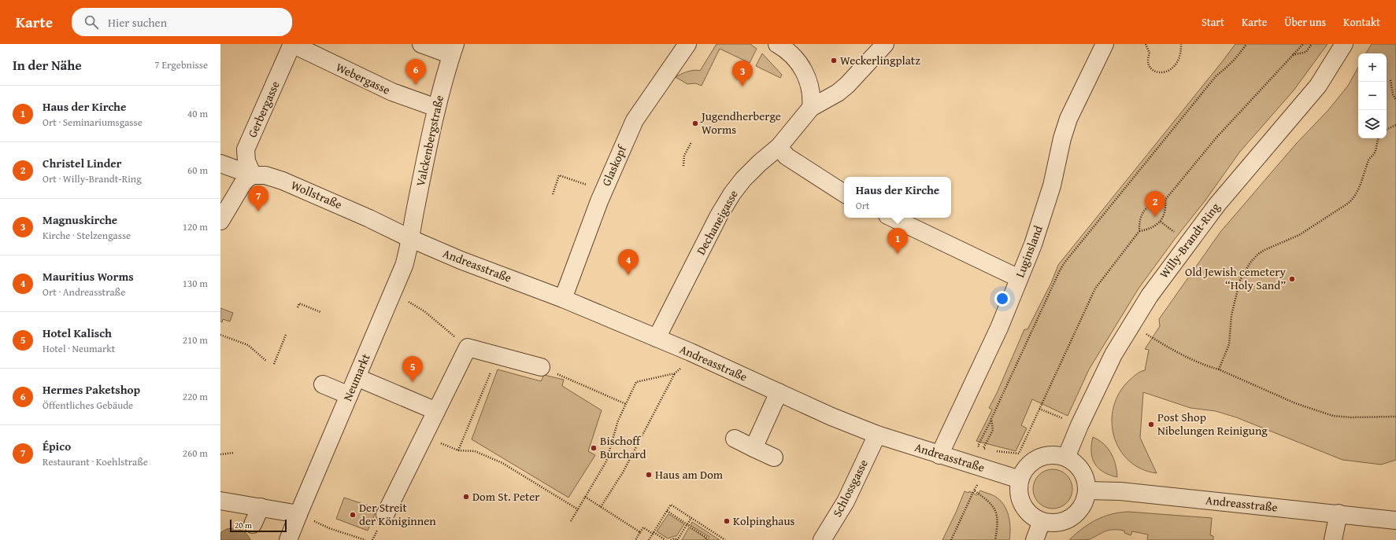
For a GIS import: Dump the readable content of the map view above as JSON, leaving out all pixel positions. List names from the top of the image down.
{
  "streets": {
    "street": [
      "Webergasse",
      "Gerbergasse",
      "Valckenbergstraße",
      "Glaskopf",
      "Wollstraße",
      "Dechaneigasse",
      "Willy-Brandt-Ring",
      "Luginsland",
      "Andreasstraße",
      "Neumarkt",
      "Schlossgasse"
    ]
  },
  "crossings": [
    ["Webergasse", "Gerbergasse"],
    ["Webergasse", "Valckenbergstraße"],
    ["Gerbergasse", "Wollstraße"],
    ["Valckenbergstraße", "Wollstraße"],
    ["Valckenbergstraße", "Andreasstraße"],
    ["Valckenbergstraße", "Neumarkt"],
    ["Glaskopf", "Andreasstraße"],
    ["Wollstraße", "Andreasstraße"],
    ["Wollstraße", "Neumarkt"],
    ["Dechaneigasse", "Andreasstraße"],
    ["Willy-Brandt-Ring", "Andreasstraße"],
    ["Luginsland", "Andreasstraße"],
    ["Andreasstraße", "Neumarkt"],
    ["Andreasstraße", "Schlossgasse"]
  ],
  "places": [
    "Weckerlingplatz",
    "Jugendherberge Worms",
    "Old Jewish cemetery “Holy Sand”",
    "Post Shop Nibelungen Reinigung",
    "Bischoff Burchard",
    "Haus am Dom",
    "Dom St. Peter",
    "Der Streit der Königinnen",
    "Kolpinghaus"
  ],
  "scale_bar": "20 m",
  "page": {
    "header": "Karte",
    "search": "Hier suchen",
    "nav": [
      "Start",
      "Karte",
      "Über uns",
      "Kontakt"
    ],
    "heading": ["In der Nähe", "7 Ergebnisse"],
    "map_buttons": ["+", "−"],
    "pins": [
      "6",
      "3",
      "7",
      "2",
      "1",
      "4",
      "5"
    ],
    "list": [
      {
        "mark": "1",
        "name": "Haus der Kirche",
        "note": "Ort · Seminariumsgasse",
        "value": "40 m"
      },
      {
        "mark": "2",
        "name": "Christel Linder",
        "note": "Ort · Willy-Brandt-Ring",
        "value": "60 m"
      },
      {
        "mark": "3",
        "name": "Magnuskirche",
        "note": "Kirche · Stelzengasse",
        "value": "120 m"
      },
      {
        "mark": "4",
        "name": "Mauritius Worms",
        "note": "Ort · Andreasstraße",
        "value": "130 m"
      },
      {
        "mark": "5",
        "name": "Hotel Kalisch",
        "note": "Hotel · Neumarkt",
        "value": "210 m"
      },
      {
        "mark": "6",
        "name": "Hermes Paketshop",
        "note": "Öffentliches Gebäude",
        "value": "220 m"
      },
      {
        "mark": "7",
        "name": "Épico",
        "note": "Restaurant · Koehlstraße",
        "value": "260 m"
      }
    ],
    "popup": ["Haus der Kirche", "Ort"],
    "scale": "20 m"
  }
}
